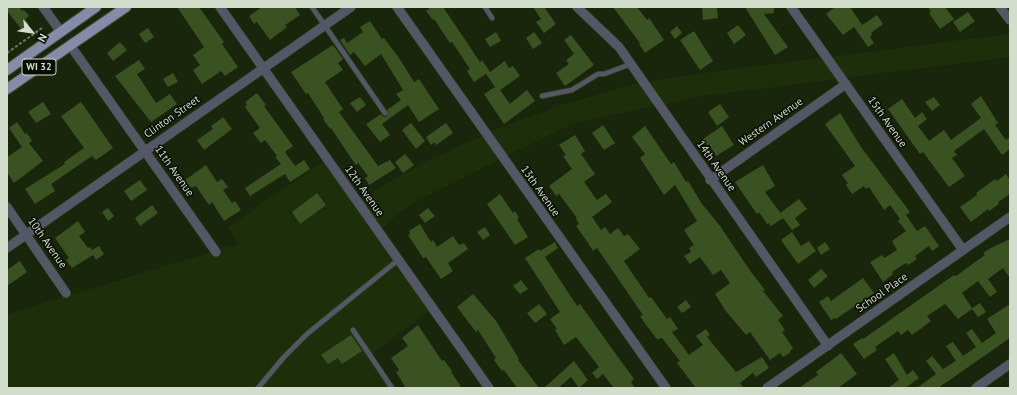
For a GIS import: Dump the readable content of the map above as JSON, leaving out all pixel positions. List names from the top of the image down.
{
  "streets": {
    "main road": ["WI 32"],
    "street": [
      "Clinton Street",
      "Western Avenue",
      "15th Avenue",
      "14th Avenue",
      "11th Avenue",
      "12th Avenue",
      "13th Avenue",
      "10th Avenue",
      "School Place"
    ]
  },
  "crossings": [
    ["WI 32", "11th Avenue"],
    ["Clinton Street", "11th Avenue"],
    ["Clinton Street", "12th Avenue"],
    ["Clinton Street", "10th Avenue"],
    ["Western Avenue", "15th Avenue"],
    ["Western Avenue", "14th Avenue"],
    ["15th Avenue", "School Place"],
    ["14th Avenue", "School Place"]
  ],
  "north": "bottom right"
}
